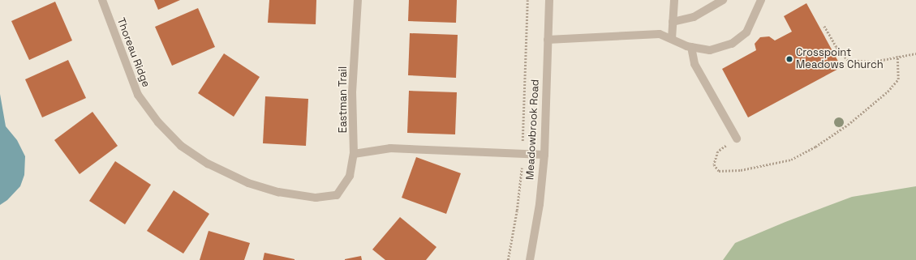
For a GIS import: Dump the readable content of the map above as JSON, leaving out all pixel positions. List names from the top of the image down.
{
  "streets": {
    "street": ["Thoreau Ridge", "Eastman Trail", "Meadowbrook Road"]
  },
  "crossings": [
    ["Thoreau Ridge", "Eastman Trail"]
  ],
  "places": ["Crosspoint Meadows Church"]
}
